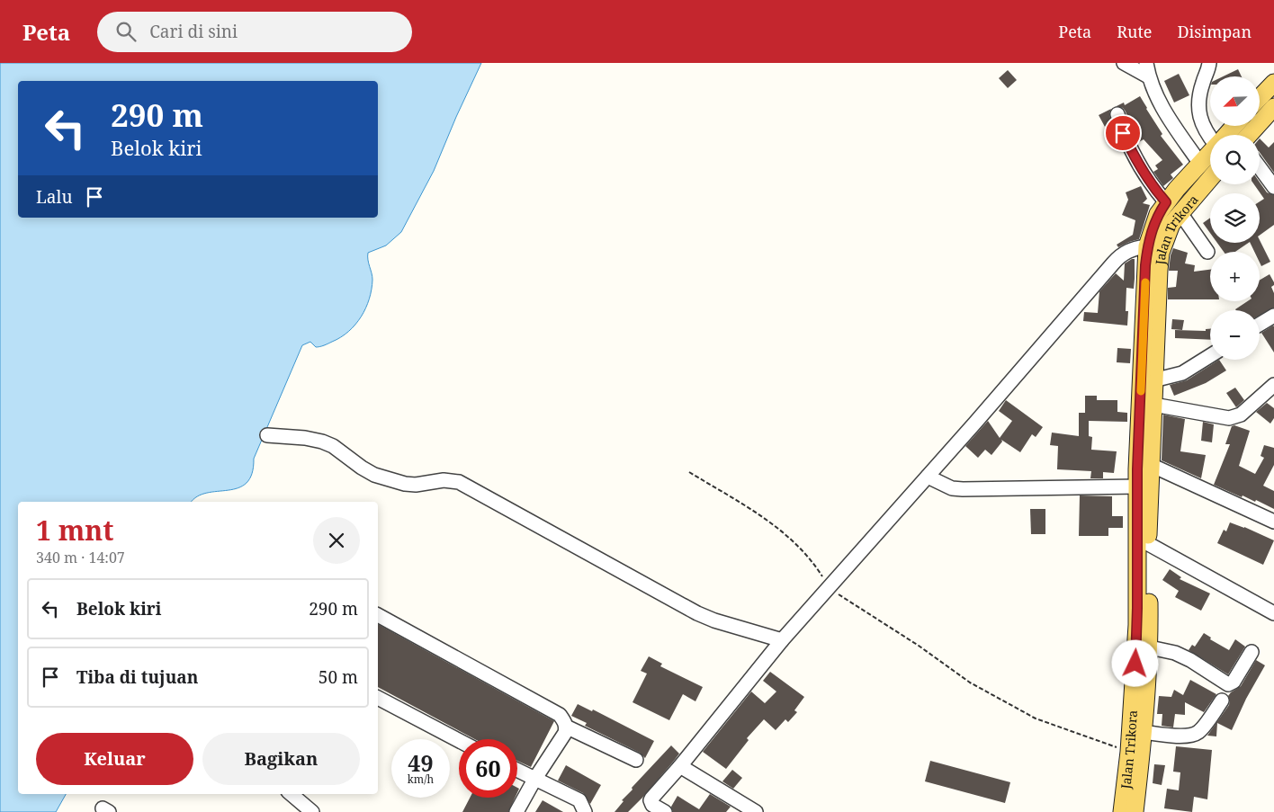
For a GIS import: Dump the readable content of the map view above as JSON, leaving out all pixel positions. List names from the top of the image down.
{
  "streets": {
    "main road": ["Jalan Trikora"]
  },
  "north": "bottom left",
  "page": {
    "header": "Peta",
    "search": "Cari di sini",
    "nav": ["Peta", "Rute", "Disimpan"],
    "map_buttons": ["+", "−"],
    "turn": ["290 m", "Belok kiri"],
    "then": "Lalu",
    "heading": ["1 mnt", "340 m · 14:07"],
    "list": [
      {
        "name": "Belok kiri",
        "value": "290 m"
      },
      {
        "name": "Tiba di tujuan",
        "value": "50 m"
      }
    ],
    "buttons": ["Keluar", "Bagikan"],
    "speed": "49 km/h",
    "limit": "60"
  }
}
